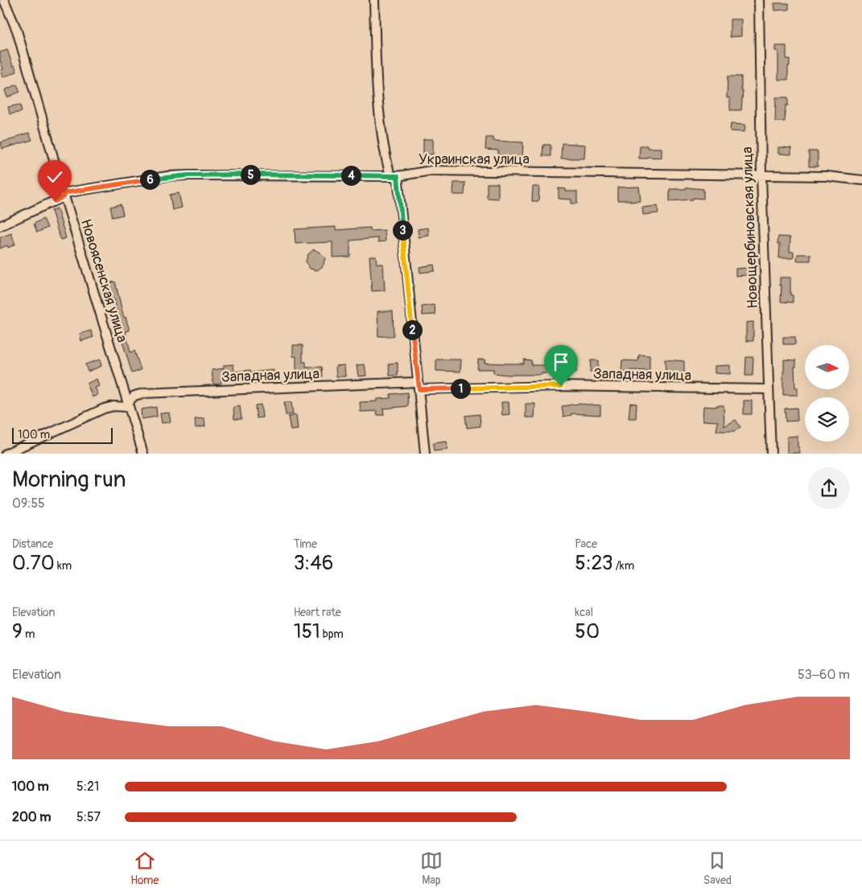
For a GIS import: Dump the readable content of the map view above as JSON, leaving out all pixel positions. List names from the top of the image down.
{
  "streets": {
    "street": [
      "Украинская улица",
      "Новощербиновская улица",
      "Новоясенская улица",
      "Западная улица"
    ]
  },
  "crossings": [
    ["Украинская улица", "Новощербиновская улица"],
    ["Украинская улица", "Новоясенская улица"],
    ["Новощербиновская улица", "Западная улица"],
    ["Новоясенская улица", "Западная улица"]
  ],
  "scale_bar": "100 m",
  "north": "right",
  "page": {
    "pins": [
      "5",
      "4",
      "6",
      "3",
      "2",
      "1"
    ],
    "scale": "100 m",
    "heading": ["Morning run", "09:55"],
    "stats": [
      ["Distance", "0.70 km"],
      ["Time", "3:46"],
      ["Pace", "5:23 /km"],
      ["Elevation", "9 m"],
      ["Heart rate", "151 bpm"],
      ["kcal", "50"]
    ],
    "chart": ["Elevation", "53–60 m"],
    "list": [
      {
        "name": "100 m",
        "note": "5:21"
      },
      {
        "name": "200 m",
        "note": "5:57"
      }
    ],
    "tabs": ["Home", "Map", "Saved"]
  }
}
